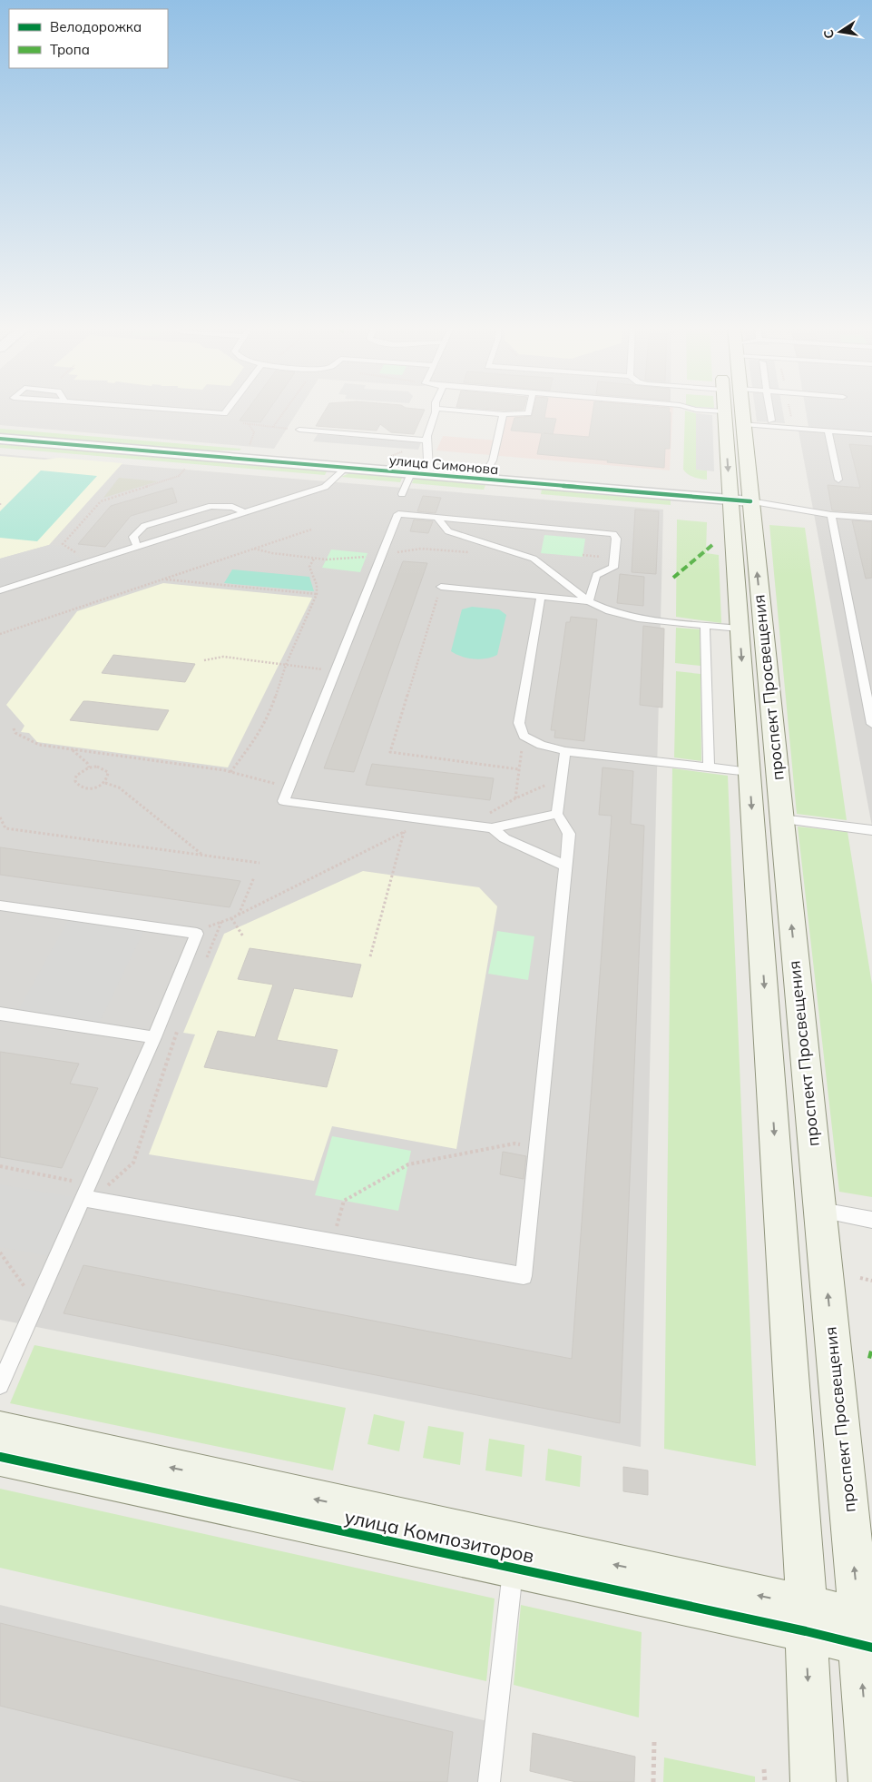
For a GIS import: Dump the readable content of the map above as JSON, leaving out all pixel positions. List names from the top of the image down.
{
  "streets": {
    "main road": ["проспект Просвещения", "улица Композиторов"],
    "street": ["улица Симонова"]
  },
  "crossings": [
    ["улица Симонова", "проспект Просвещения"],
    ["проспект Просвещения", "улица Композиторов"]
  ],
  "legend": ["Велодорожка", "Тропа"],
  "north": "left"
}
